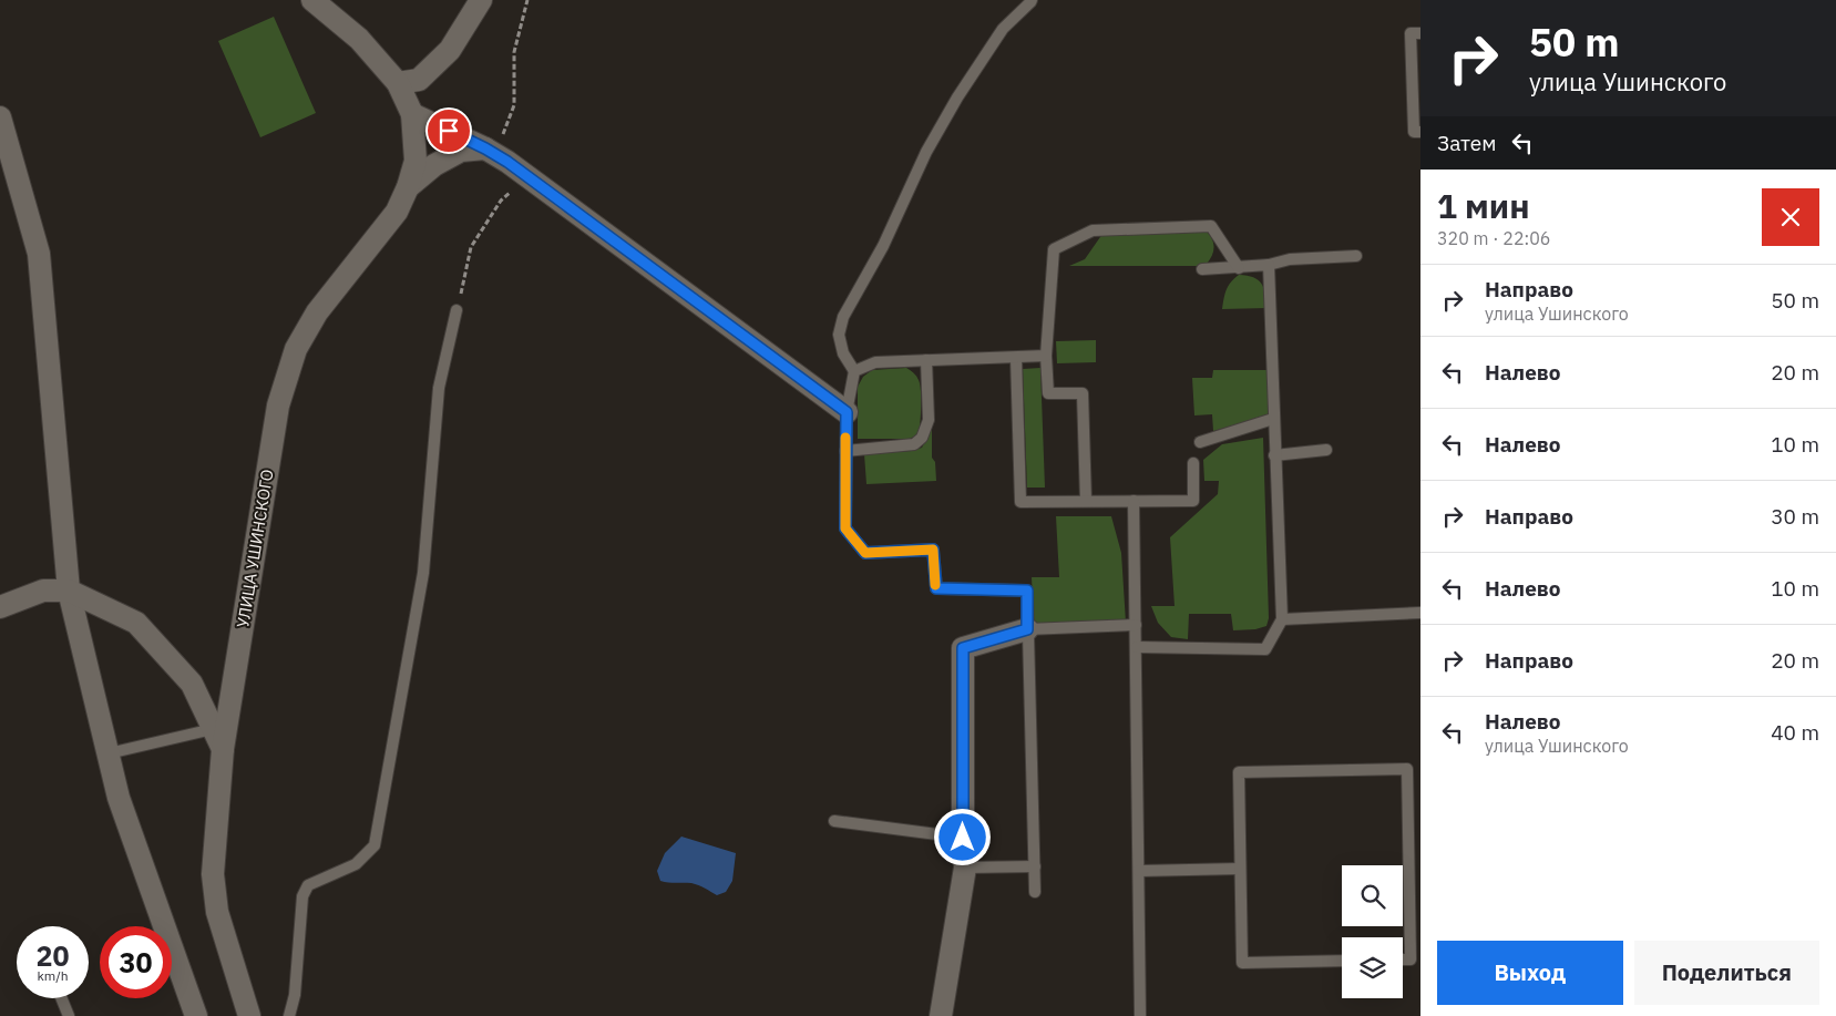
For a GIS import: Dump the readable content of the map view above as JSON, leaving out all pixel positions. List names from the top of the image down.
{
  "streets": {
    "street": ["УЛИЦА УШИНСКОГО"]
  },
  "page": {
    "turn": ["50 m", "улица Ушинского"],
    "then": "Затем",
    "heading": ["1 мин", "320 m · 22:06"],
    "list": [
      {
        "name": "Направо",
        "note": "улица Ушинского",
        "value": "50 m"
      },
      {
        "name": "Налево",
        "value": "20 m"
      },
      {
        "name": "Налево",
        "value": "10 m"
      },
      {
        "name": "Направо",
        "value": "30 m"
      },
      {
        "name": "Налево",
        "value": "10 m"
      },
      {
        "name": "Направо",
        "value": "20 m"
      },
      {
        "name": "Налево",
        "note": "улица Ушинского",
        "value": "40 m"
      }
    ],
    "speed": "20 km/h",
    "limit": "30",
    "buttons": ["Выход", "Поделиться"]
  }
}
